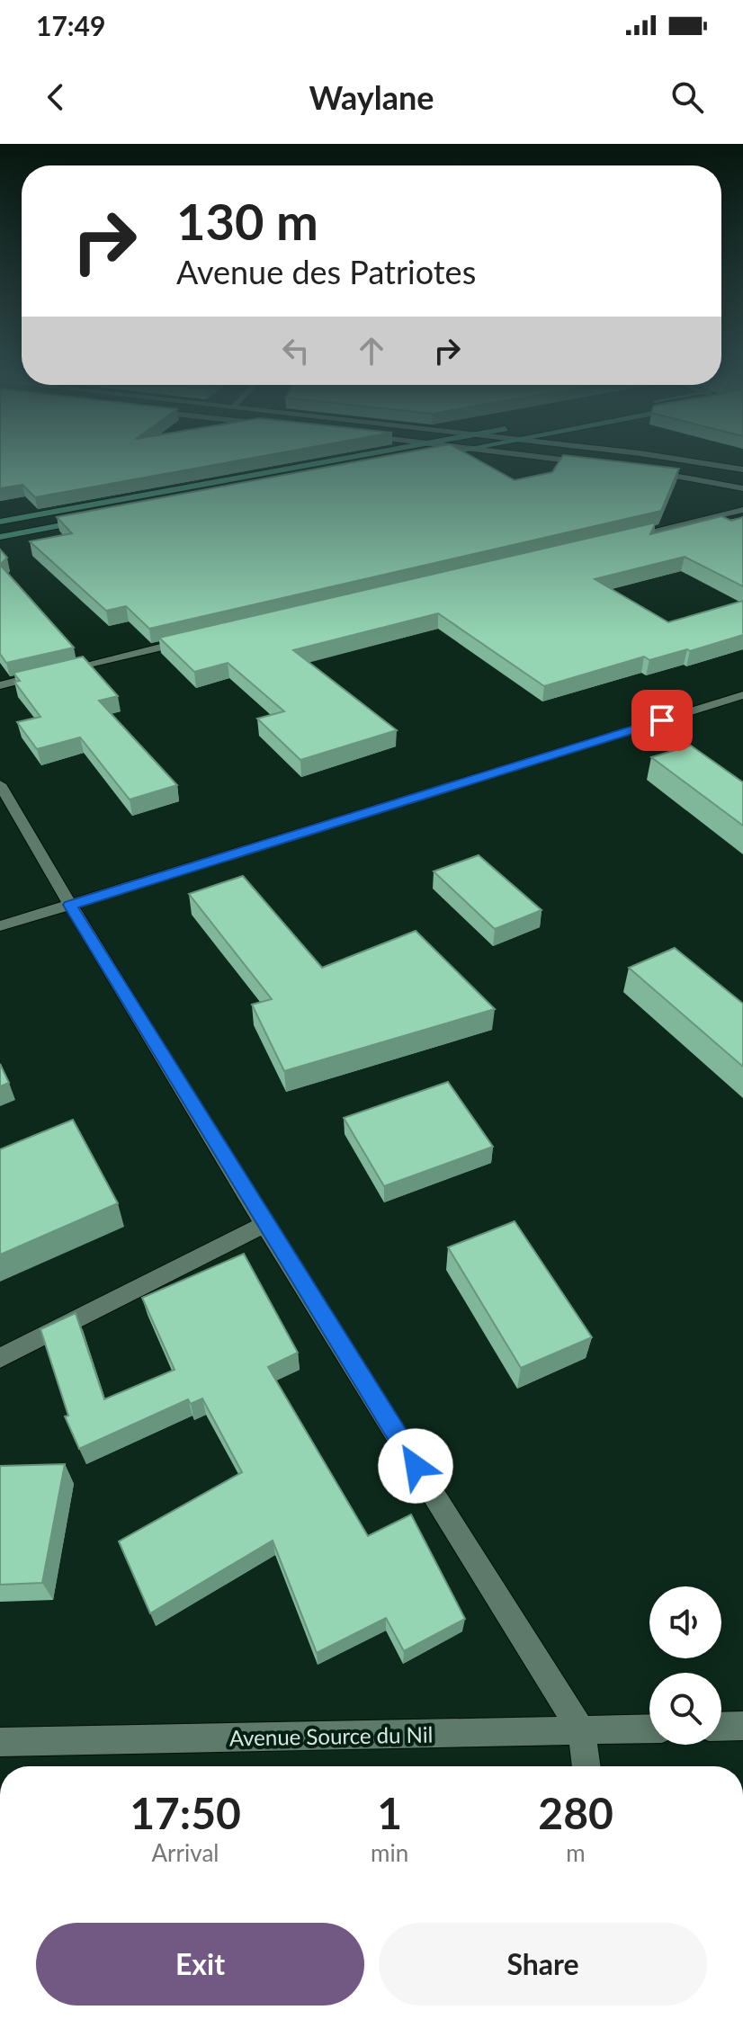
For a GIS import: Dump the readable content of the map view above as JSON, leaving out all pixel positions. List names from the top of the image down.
{
  "streets": {
    "street": ["Avenue Source du Nil"]
  },
  "page": {
    "status": "17:49",
    "header": "Waylane",
    "turn": ["130 m", "Avenue des Patriotes"],
    "eta": [
      "17:50",
      "Arrival",
      "1",
      "min",
      "280",
      "m"
    ],
    "buttons": ["Exit", "Share"]
  }
}
